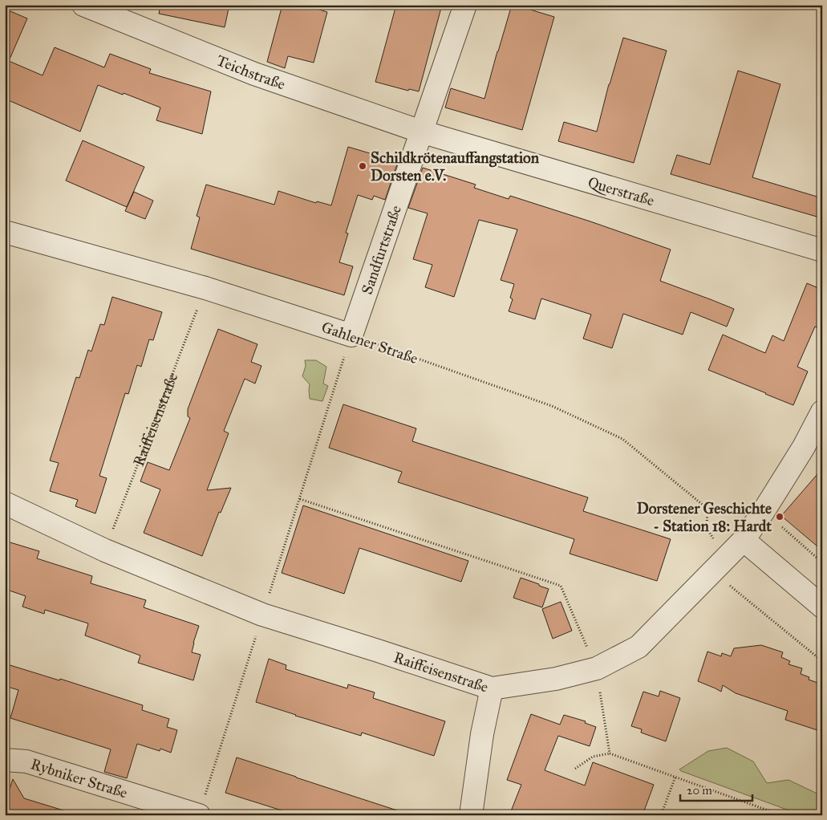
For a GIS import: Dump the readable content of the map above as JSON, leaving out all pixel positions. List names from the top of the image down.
{
  "streets": {
    "street": [
      "Teichstraße",
      "Querstraße",
      "Sandfurtstraße",
      "Gahlener Straße",
      "Raiffeisenstraße",
      "Rybniker Straße"
    ]
  },
  "crossings": [
    ["Teichstraße", "Querstraße"],
    ["Teichstraße", "Sandfurtstraße"],
    ["Querstraße", "Sandfurtstraße"],
    ["Sandfurtstraße", "Gahlener Straße"],
    ["Gahlener Straße", "Raiffeisenstraße"]
  ],
  "places": ["Schildkrötenauffangstation Dorsten e.V.", "Dorstener Geschichte - Station 18: Hardt"],
  "scale_bar": "20 m"
}
